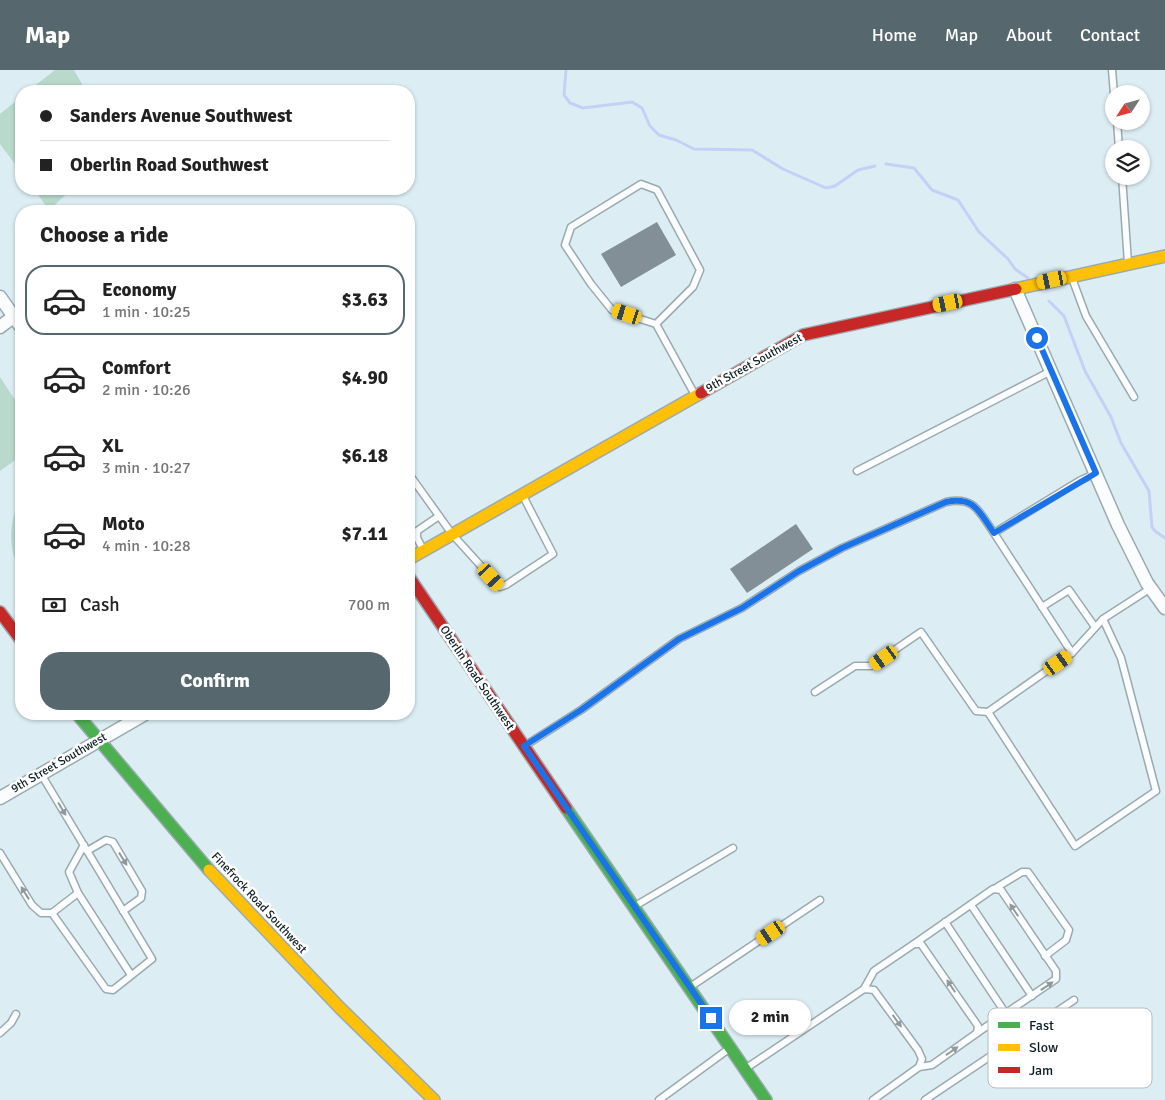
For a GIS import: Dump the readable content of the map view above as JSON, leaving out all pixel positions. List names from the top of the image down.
{
  "streets": {
    "street": ["9th Street Southwest", "Oberlin Road Southwest", "Finefrock Road Southwest"]
  },
  "crossings": [
    ["9th Street Southwest", "Finefrock Road Southwest"]
  ],
  "legend": ["Fast", "Slow", "Jam"],
  "north": "bottom left",
  "page": {
    "header": "Map",
    "nav": [
      "Home",
      "Map",
      "About",
      "Contact"
    ],
    "banner": ["Sanders Avenue Southwest", "Oberlin Road Southwest"],
    "heading": "Choose a ride",
    "list": [
      {
        "name": "Economy",
        "note": "1 min · 10:25",
        "value": "$3.63"
      },
      {
        "name": "Comfort",
        "note": "2 min · 10:26",
        "value": "$4.90"
      },
      {
        "name": "XL",
        "note": "3 min · 10:27",
        "value": "$6.18"
      },
      {
        "name": "Moto",
        "note": "4 min · 10:28",
        "value": "$7.11"
      }
    ],
    "pay": ["Cash", "700 m"],
    "buttons": "Confirm",
    "bubble": "2 min"
  }
}
